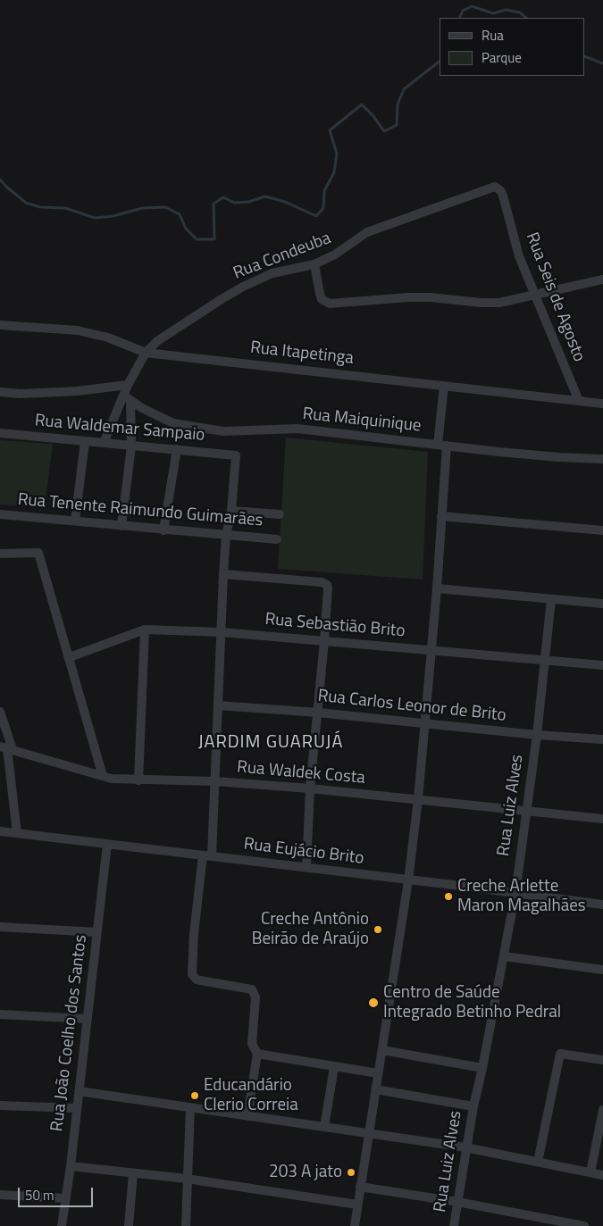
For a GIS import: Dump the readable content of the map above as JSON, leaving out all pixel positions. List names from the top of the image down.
{
  "streets": {
    "street": [
      "Rua Condeuba",
      "Rua Seis de Agosto",
      "Rua Itapetinga",
      "Rua Maiquinique",
      "Rua Waldemar Sampaio",
      "Rua Tenente Raimundo Guimarães",
      "Rua Sebastião Brito",
      "Rua Carlos Leonor de Brito",
      "Rua Waldek Costa",
      "Rua Luiz Alves",
      "Rua Eujácio Brito",
      "Rua João Coelho dos Santos"
    ]
  },
  "crossings": [
    ["Rua Condeuba", "Rua Seis de Agosto"],
    ["Rua Condeuba", "Rua Itapetinga"],
    ["Rua Seis de Agosto", "Rua Itapetinga"],
    ["Rua Sebastião Brito", "Rua Luiz Alves"],
    ["Rua Carlos Leonor de Brito", "Rua Luiz Alves"],
    ["Rua Waldek Costa", "Rua Luiz Alves"],
    ["Rua Luiz Alves", "Rua Eujácio Brito"],
    ["Rua Eujácio Brito", "Rua João Coelho dos Santos"]
  ],
  "districts": ["JARDIM GUARUJÁ"],
  "places": [
    "Creche Arlette Maron Magalhães",
    "Creche Antônio Beirão de Araújo",
    "Centro de Saúde Integrado Betinho Pedral",
    "Educandário Clerio Correia",
    "203 A jato"
  ],
  "legend": ["Rua", "Parque"],
  "scale_bar": "50 m"
}
